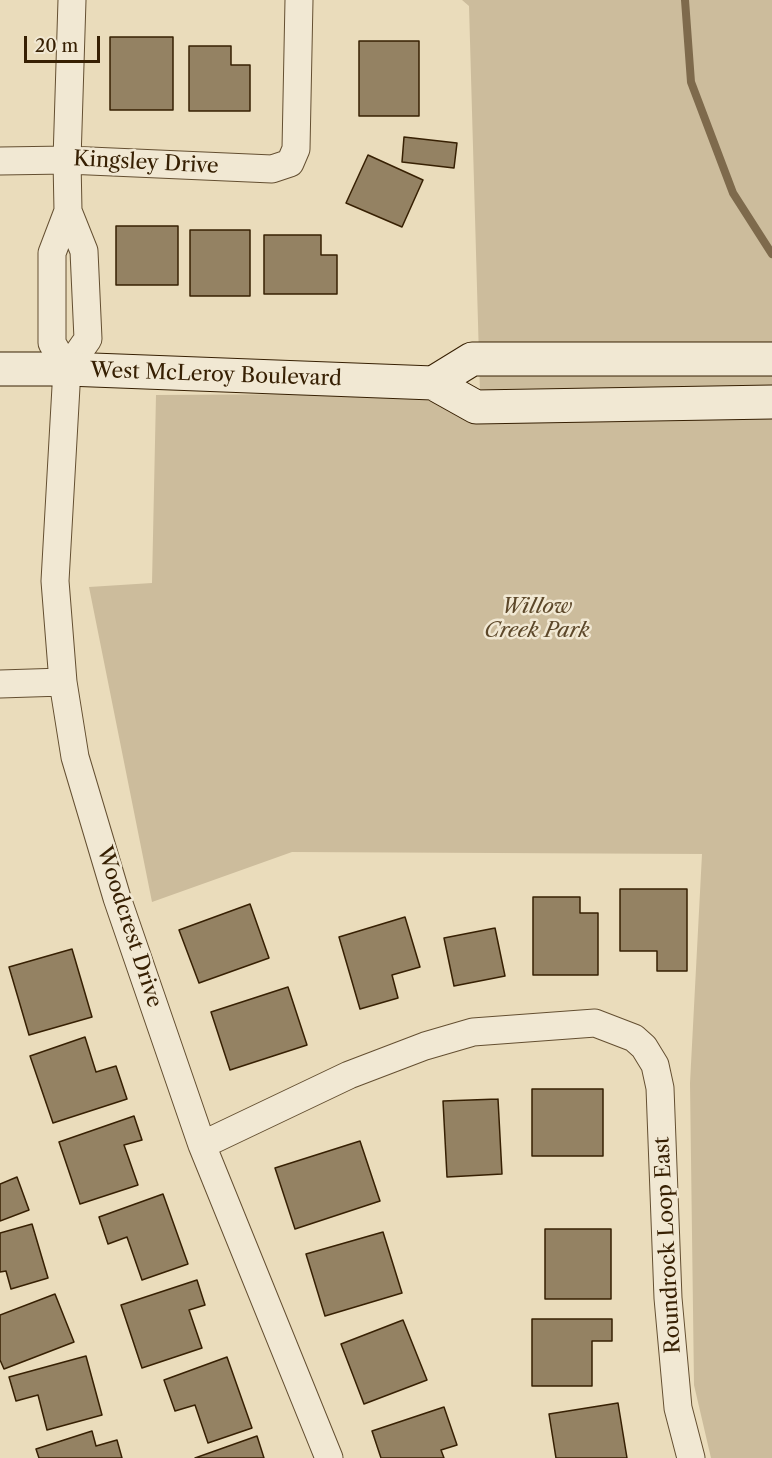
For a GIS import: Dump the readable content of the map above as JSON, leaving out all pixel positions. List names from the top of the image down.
{
  "streets": {
    "main road": ["West McLeroy Boulevard"],
    "street": ["Kingsley Drive", "Woodcrest Drive", "Roundrock Loop East"]
  },
  "crossings": [
    ["West McLeroy Boulevard", "Woodcrest Drive"],
    ["Woodcrest Drive", "Roundrock Loop East"]
  ],
  "parks": ["Willow Creek Park"],
  "scale_bar": "20 m"
}
